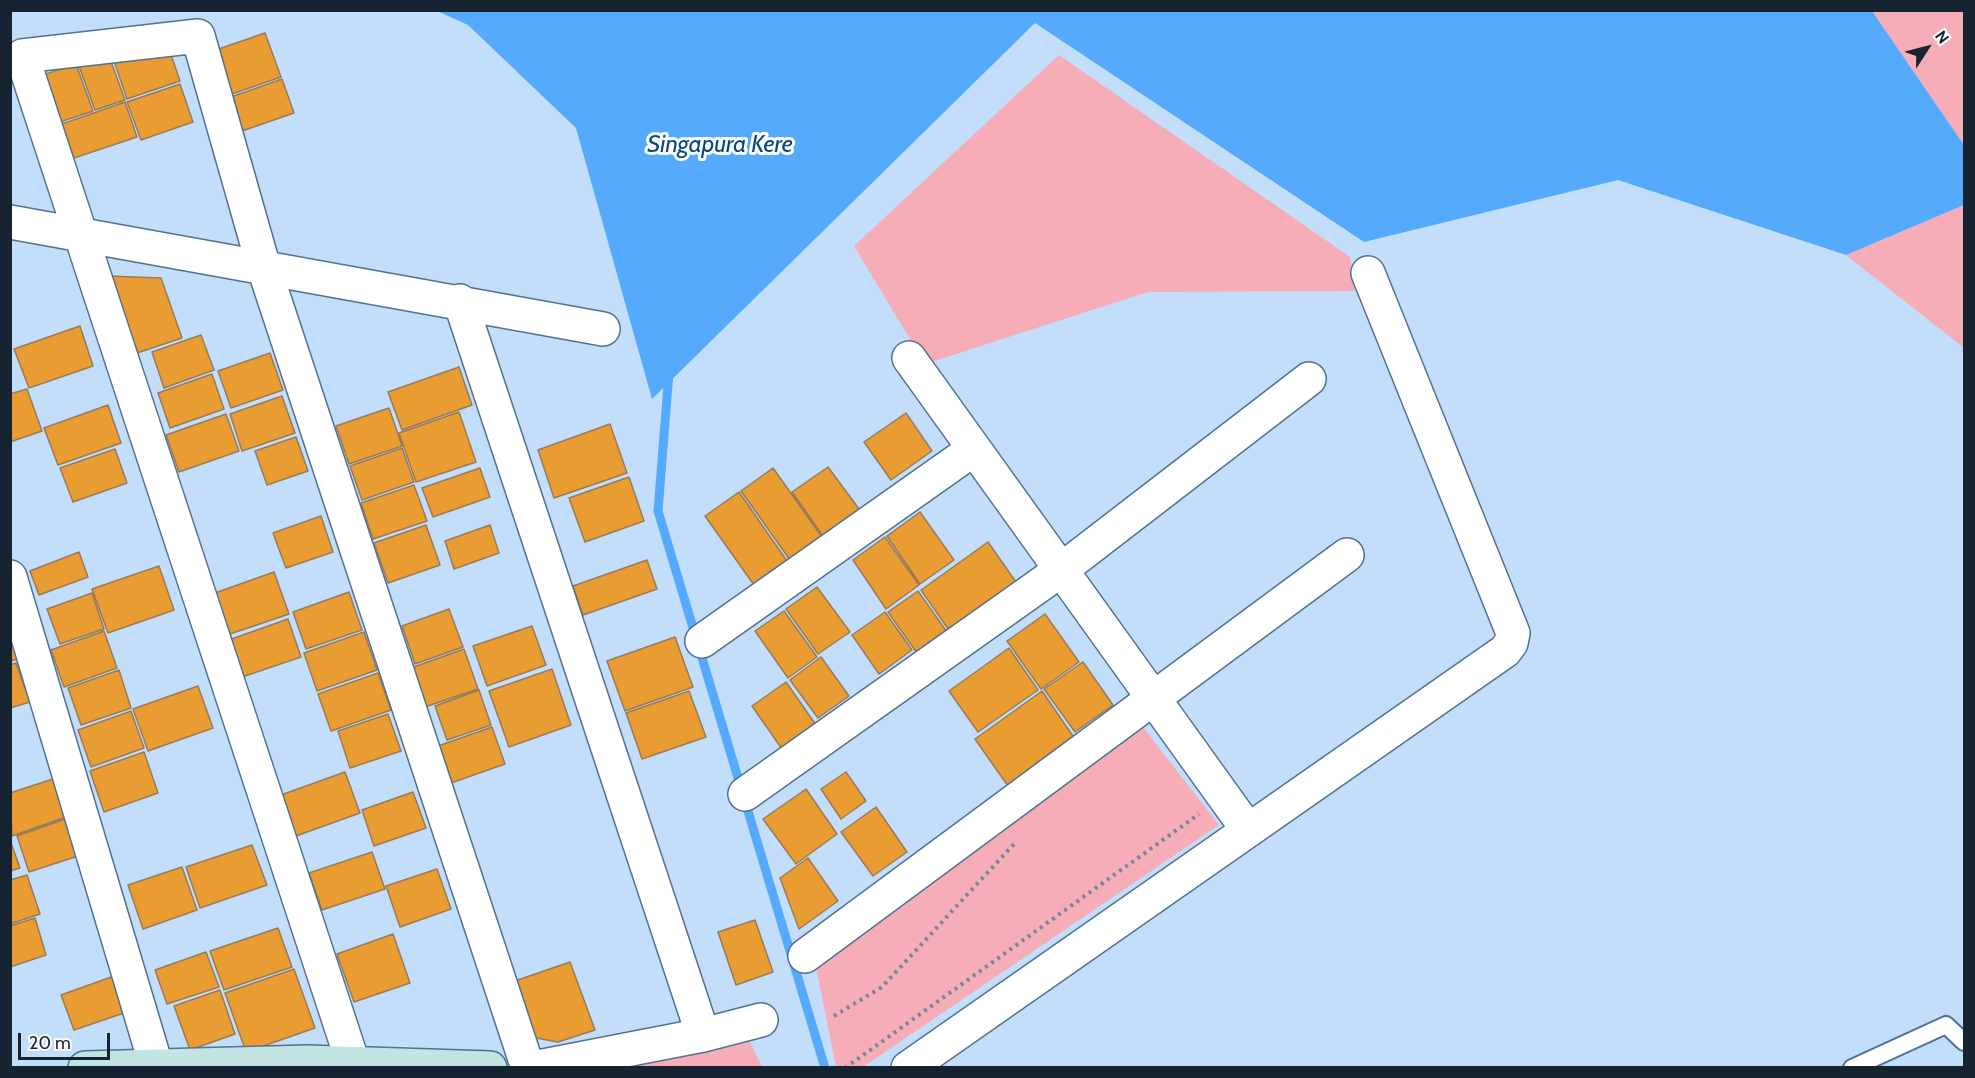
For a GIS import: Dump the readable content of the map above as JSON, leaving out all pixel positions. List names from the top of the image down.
{
  "water": ["Singapura Kere"],
  "scale_bar": "20 m",
  "north": "top right"
}
